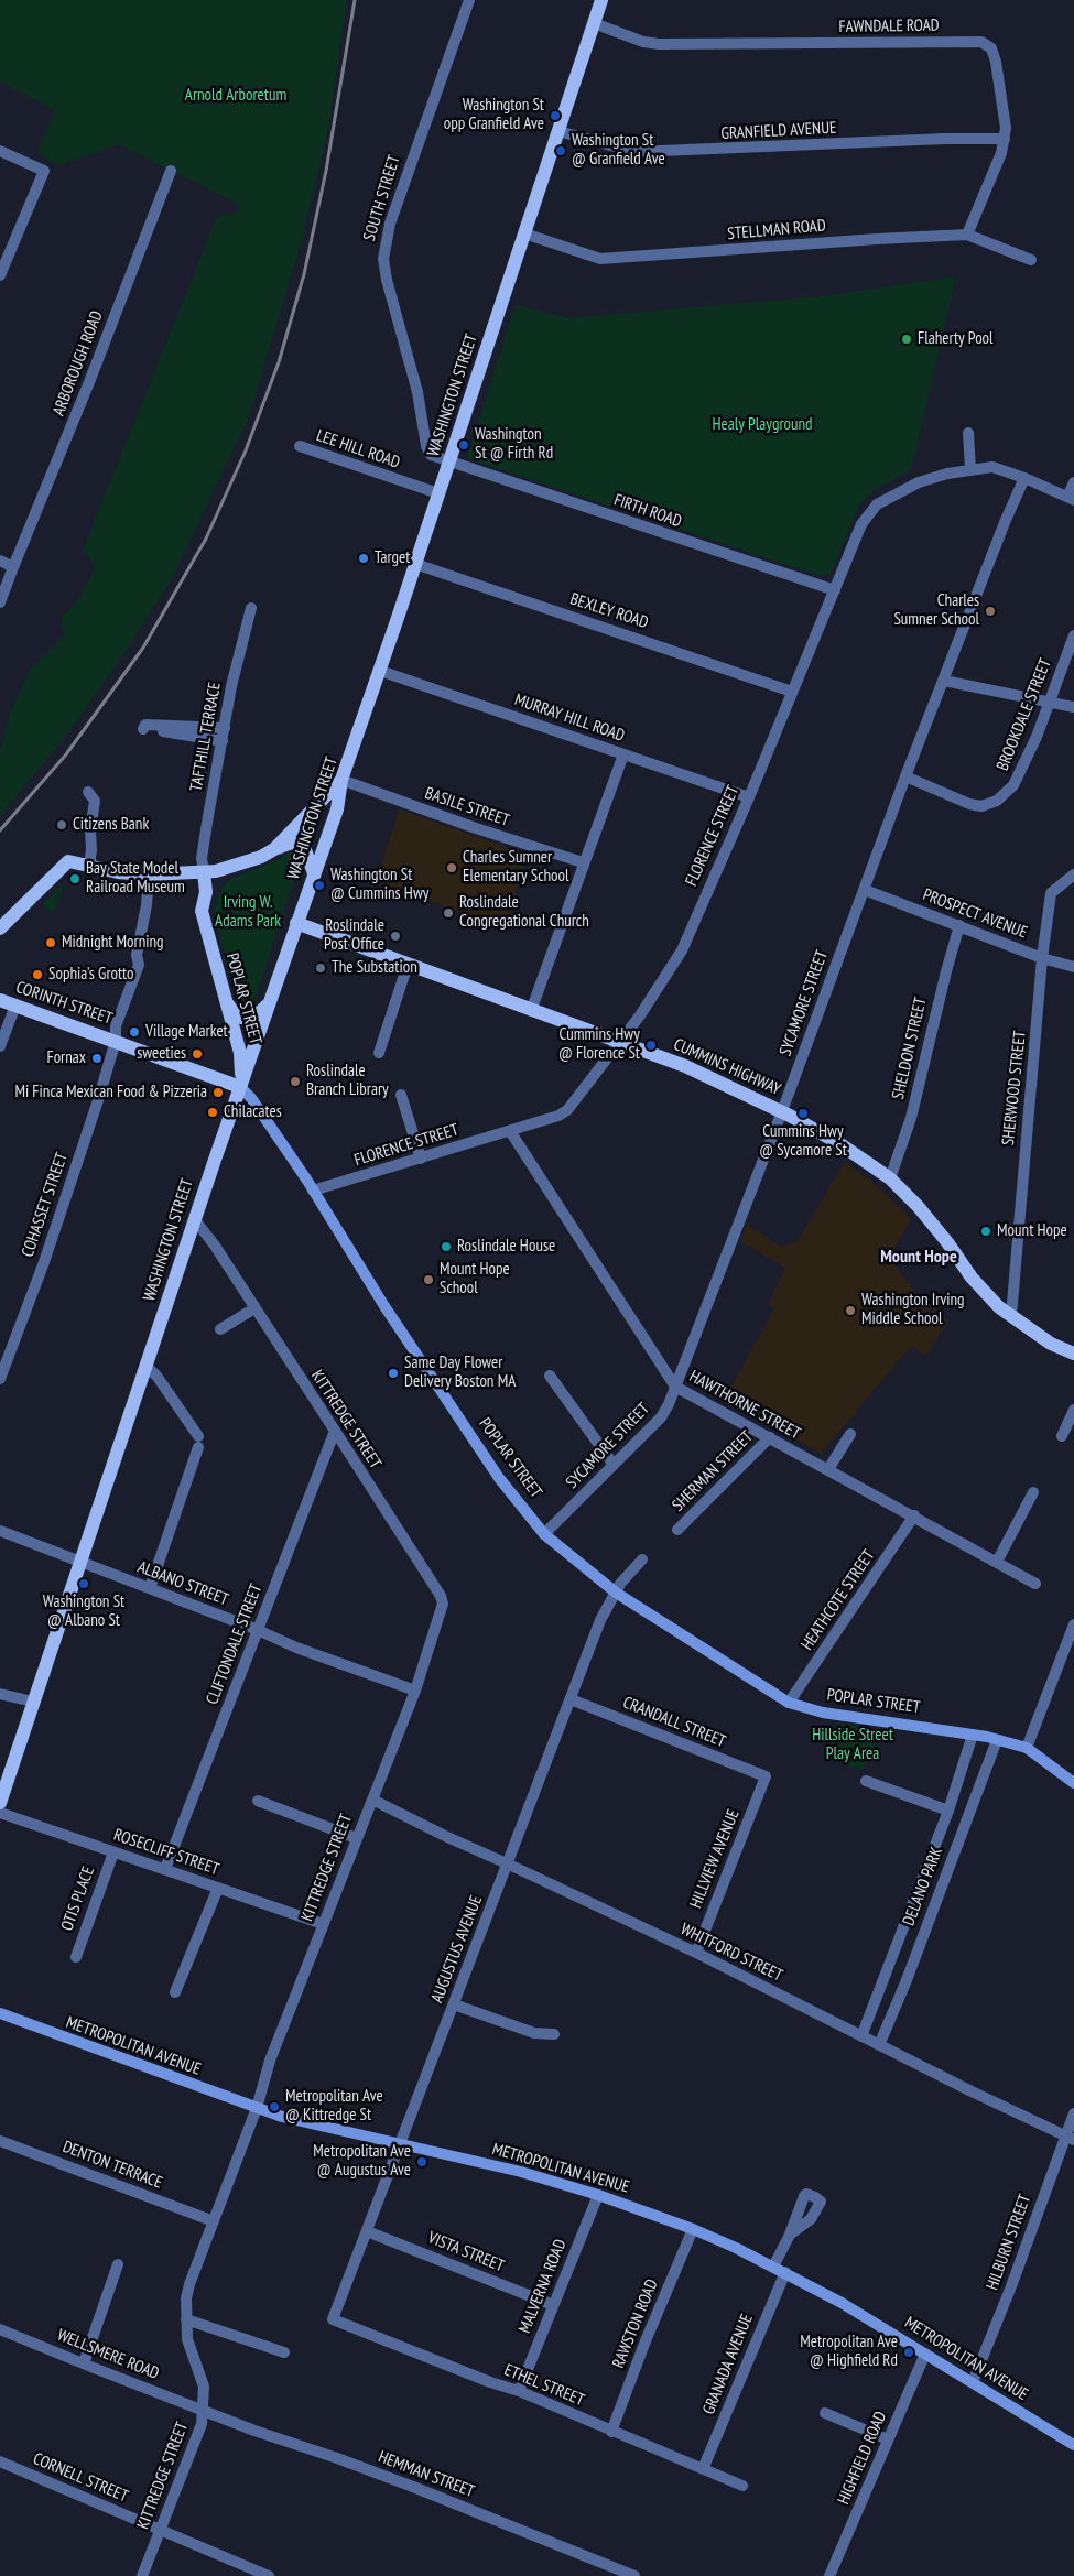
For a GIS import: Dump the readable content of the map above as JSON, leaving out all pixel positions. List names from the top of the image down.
{
  "streets": {
    "main road": [
      "WASHINGTON STREET",
      "POPLAR STREET",
      "CORINTH STREET",
      "CUMMINS HIGHWAY"
    ],
    "street": [
      "FAWNDALE ROAD",
      "GRANFIELD AVENUE",
      "SOUTH STREET",
      "STELLMAN ROAD",
      "ARBOROUGH ROAD",
      "LEE HILL ROAD",
      "FIRTH ROAD",
      "BEXLEY ROAD",
      "BROOKDALE STREET",
      "MURRAY HILL ROAD",
      "TAFTHILL TERRACE",
      "BASILE STREET",
      "FLORENCE STREET",
      "PROSPECT AVENUE",
      "SYCAMORE STREET",
      "SHELDON STREET",
      "SHERWOOD STREET",
      "COHASSET STREET",
      "HAWTHORNE STREET",
      "KITTREDGE STREET",
      "SHERMAN STREET",
      "ALBANO STREET",
      "HEATHCOTE STREET",
      "CLIFTONDALE STREET",
      "CRANDALL STREET",
      "ROSECLIFF STREET",
      "HILLVIEW AVENUE",
      "DELANO PARK",
      "OTIS PLACE",
      "AUGUSTUS AVENUE",
      "WHITFORD STREET",
      "METROPOLITAN AVENUE",
      "DENTON TERRACE",
      "HILBURN STREET",
      "VISTA STREET",
      "MALVERNA ROAD",
      "RAWSTON ROAD",
      "WELLSMERE ROAD",
      "GRANADA AVENUE",
      "ETHEL STREET",
      "HIGHFIELD ROAD",
      "HEMMAN STREET",
      "CORNELL STREET"
    ]
  },
  "crossings": [
    ["FAWNDALE ROAD", "GRANFIELD AVENUE"],
    ["FAWNDALE ROAD", "STELLMAN ROAD"],
    ["FAWNDALE ROAD", "WASHINGTON STREET"],
    ["GRANFIELD AVENUE", "WASHINGTON STREET"],
    ["SOUTH STREET", "WASHINGTON STREET"],
    ["SOUTH STREET", "FIRTH ROAD"],
    ["STELLMAN ROAD", "WASHINGTON STREET"],
    ["WASHINGTON STREET", "LEE HILL ROAD"],
    ["WASHINGTON STREET", "FIRTH ROAD"],
    ["WASHINGTON STREET", "BEXLEY ROAD"],
    ["WASHINGTON STREET", "MURRAY HILL ROAD"],
    ["WASHINGTON STREET", "BASILE STREET"],
    ["WASHINGTON STREET", "POPLAR STREET"],
    ["WASHINGTON STREET", "CORINTH STREET"],
    ["WASHINGTON STREET", "CUMMINS HIGHWAY"],
    ["WASHINGTON STREET", "KITTREDGE STREET"],
    ["WASHINGTON STREET", "ALBANO STREET"],
    ["FIRTH ROAD", "FLORENCE STREET"],
    ["BEXLEY ROAD", "FLORENCE STREET"],
    ["BROOKDALE STREET", "SYCAMORE STREET"],
    ["MURRAY HILL ROAD", "FLORENCE STREET"],
    ["TAFTHILL TERRACE", "POPLAR STREET"],
    ["FLORENCE STREET", "POPLAR STREET"],
    ["FLORENCE STREET", "SYCAMORE STREET"],
    ["FLORENCE STREET", "CUMMINS HIGHWAY"],
    ["FLORENCE STREET", "HAWTHORNE STREET"],
    ["PROSPECT AVENUE", "SYCAMORE STREET"],
    ["PROSPECT AVENUE", "SHELDON STREET"],
    ["PROSPECT AVENUE", "SHERWOOD STREET"],
    ["POPLAR STREET", "CORINTH STREET"],
    ["POPLAR STREET", "SYCAMORE STREET"],
    ["POPLAR STREET", "HEATHCOTE STREET"],
    ["POPLAR STREET", "DELANO PARK"],
    ["POPLAR STREET", "AUGUSTUS AVENUE"],
    ["CORINTH STREET", "COHASSET STREET"],
    ["SYCAMORE STREET", "CUMMINS HIGHWAY"],
    ["SYCAMORE STREET", "HAWTHORNE STREET"],
    ["SHELDON STREET", "CUMMINS HIGHWAY"],
    ["CUMMINS HIGHWAY", "SHERWOOD STREET"],
    ["HAWTHORNE STREET", "SHERMAN STREET"],
    ["HAWTHORNE STREET", "HEATHCOTE STREET"],
    ["KITTREDGE STREET", "ALBANO STREET"],
    ["KITTREDGE STREET", "CLIFTONDALE STREET"],
    ["KITTREDGE STREET", "ROSECLIFF STREET"],
    ["KITTREDGE STREET", "WHITFORD STREET"],
    ["KITTREDGE STREET", "METROPOLITAN AVENUE"],
    ["KITTREDGE STREET", "DENTON TERRACE"],
    ["KITTREDGE STREET", "WELLSMERE ROAD"],
    ["KITTREDGE STREET", "HEMMAN STREET"],
    ["KITTREDGE STREET", "CORNELL STREET"],
    ["ALBANO STREET", "CLIFTONDALE STREET"],
    ["CLIFTONDALE STREET", "ROSECLIFF STREET"],
    ["CRANDALL STREET", "HILLVIEW AVENUE"],
    ["CRANDALL STREET", "AUGUSTUS AVENUE"],
    ["ROSECLIFF STREET", "OTIS PLACE"],
    ["HILLVIEW AVENUE", "WHITFORD STREET"],
    ["DELANO PARK", "WHITFORD STREET"],
    ["AUGUSTUS AVENUE", "WHITFORD STREET"],
    ["AUGUSTUS AVENUE", "METROPOLITAN AVENUE"],
    ["AUGUSTUS AVENUE", "VISTA STREET"],
    ["AUGUSTUS AVENUE", "ETHEL STREET"],
    ["WHITFORD STREET", "HILBURN STREET"],
    ["METROPOLITAN AVENUE", "HILBURN STREET"],
    ["METROPOLITAN AVENUE", "MALVERNA ROAD"],
    ["METROPOLITAN AVENUE", "RAWSTON ROAD"],
    ["METROPOLITAN AVENUE", "GRANADA AVENUE"],
    ["METROPOLITAN AVENUE", "HIGHFIELD ROAD"],
    ["VISTA STREET", "MALVERNA ROAD"],
    ["MALVERNA ROAD", "ETHEL STREET"],
    ["RAWSTON ROAD", "ETHEL STREET"],
    ["WELLSMERE ROAD", "HEMMAN STREET"],
    ["GRANADA AVENUE", "ETHEL STREET"]
  ],
  "districts": ["Mount Hope"],
  "parks": [
    "Arnold Arboretum",
    "Healy Playground",
    "Irving W. Adams Park",
    "Hillside Street Play Area"
  ],
  "places": [
    "Washington St opp Granfield Ave",
    "Washington St @ Granfield Ave",
    "Flaherty Pool",
    "Washington St @ Firth Rd",
    "Target",
    "Charles Sumner School",
    "Citizens Bank",
    "Charles Sumner Elementary School",
    "Bay State Model Railroad Museum",
    "Washington St @ Cummins Hwy",
    "Roslindale Congregational Church",
    "Roslindale Post Office",
    "Midnight Morning",
    "The Substation",
    "Sophia’s Grotto",
    "Village Market",
    "Cummins Hwy @ Florence St",
    "sweeties",
    "Fornax",
    "Roslindale Branch Library",
    "Mi Finca Mexican Food & Pizzeria",
    "Chilacates",
    "Cummins Hwy @ Sycamore St",
    "Mount Hope",
    "Roslindale House",
    "Mount Hope School",
    "Washington Irving Middle School",
    "Same Day Flower Delivery Boston MA",
    "Washington St @ Albano St",
    "Metropolitan Ave @ Kittredge St",
    "Metropolitan Ave @ Augustus Ave",
    "Metropolitan Ave @ Highfield Rd"
  ]
}
